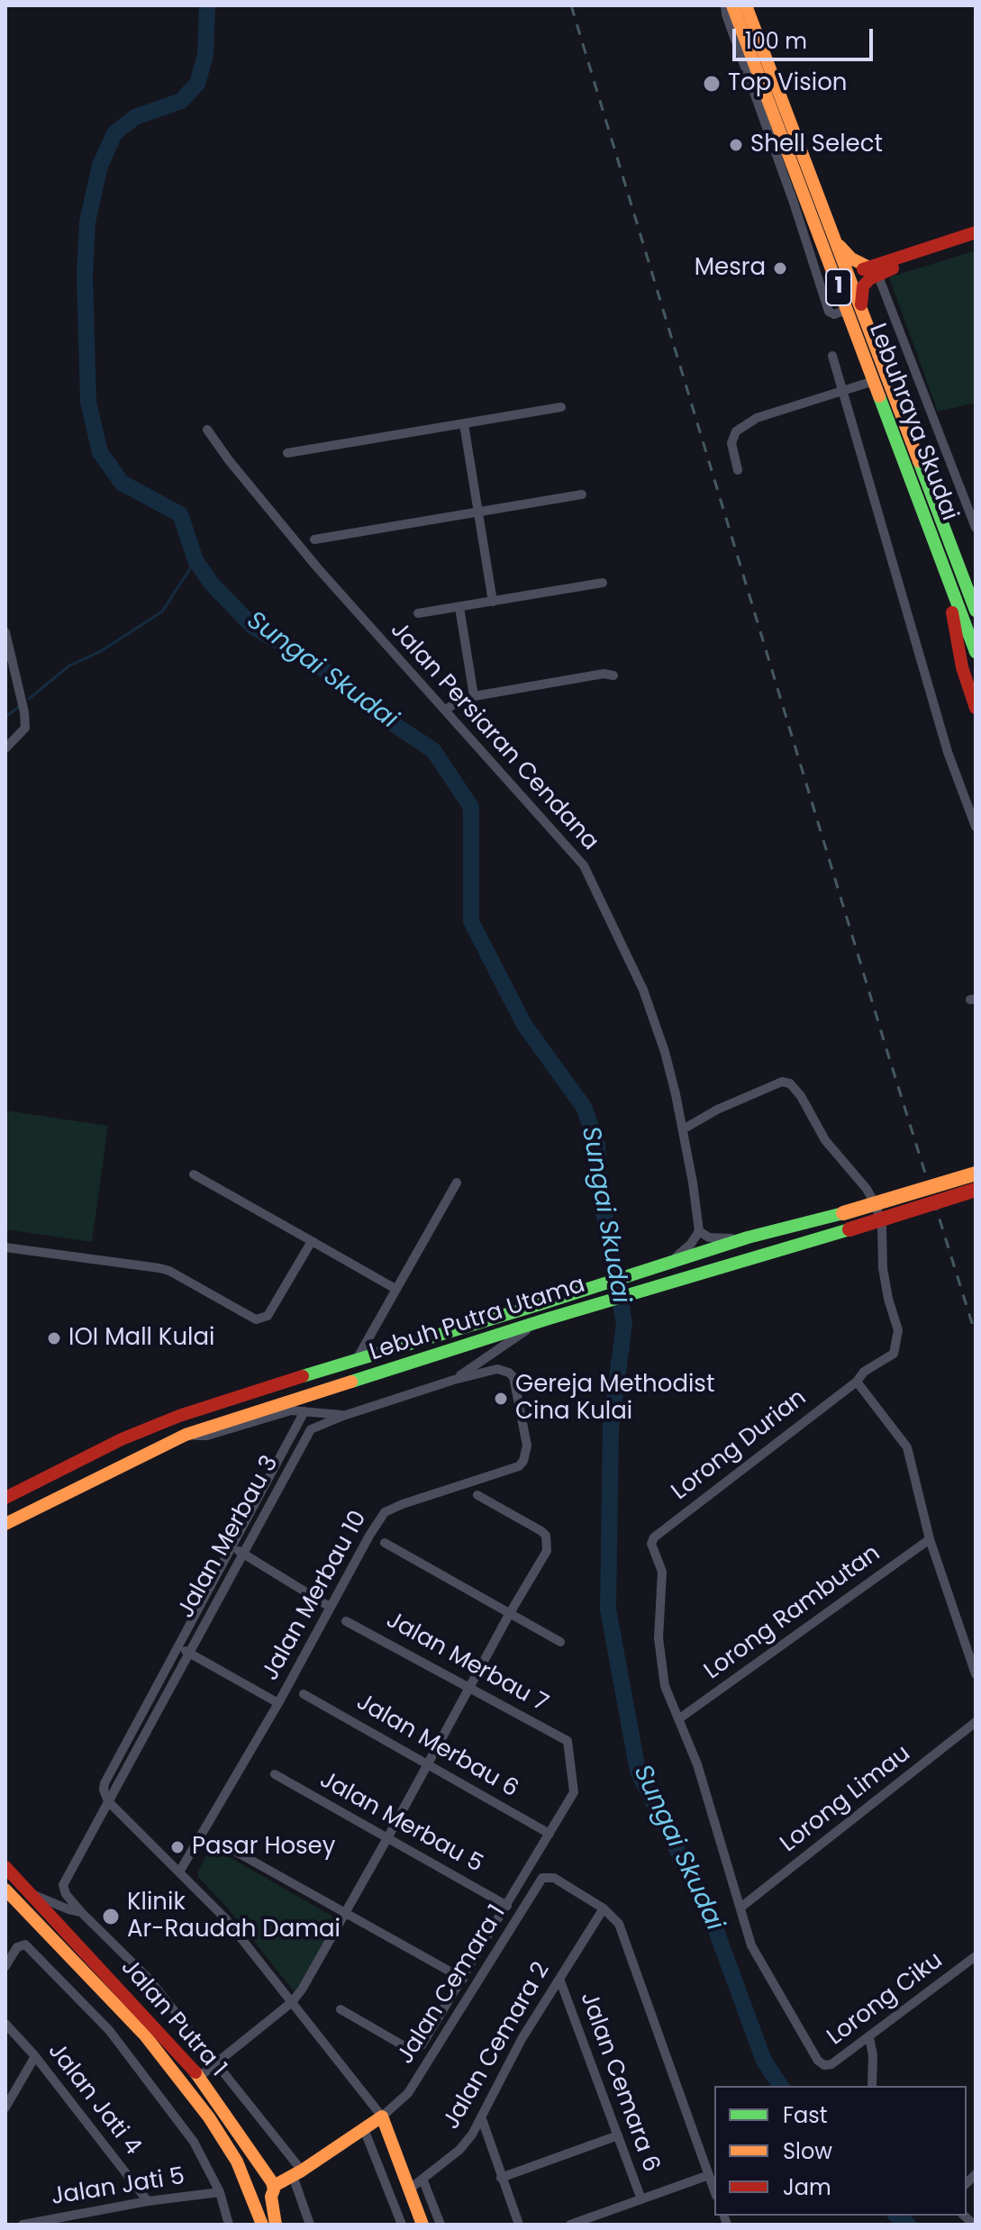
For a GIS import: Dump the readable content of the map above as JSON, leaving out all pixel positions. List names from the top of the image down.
{
  "streets": {
    "main road": [
      "1",
      "Lebuhraya Skudai",
      "Lebuh Putra Utama",
      "Jalan Putra 1"
    ],
    "street": [
      "Jalan Persiaran Cendana",
      "Lorong Durian",
      "Jalan Merbau 3",
      "Jalan Merbau 10",
      "Lorong Rambutan",
      "Jalan Merbau 7",
      "Jalan Merbau 6",
      "Lorong Limau",
      "Jalan Merbau 5",
      "Jalan Cemara 1",
      "Lorong Ciku",
      "Jalan Cemara 2",
      "Jalan Cemara 6",
      "Jalan Jati 4",
      "Jalan Jati 5"
    ]
  },
  "crossings": [
    ["Jalan Persiaran Cendana", "Lorong Durian"],
    ["Lorong Durian", "Lorong Rambutan"],
    ["Jalan Merbau 3", "Jalan Merbau 10"],
    ["Jalan Merbau 7", "Jalan Merbau 6"],
    ["Lorong Limau", "Lorong Ciku"],
    ["Jalan Cemara 1", "Jalan Cemara 2"],
    ["Jalan Cemara 2", "Jalan Cemara 6"],
    ["Jalan Jati 4", "Jalan Jati 5"]
  ],
  "water": ["Sungai Skudai"],
  "places": [
    "Top Vision",
    "Shell Select",
    "Mesra",
    "IOI Mall Kulai",
    "Gereja Methodist Cina Kulai",
    "Pasar Hosey",
    "Klinik Ar-Raudah Damai"
  ],
  "legend": ["Fast", "Slow", "Jam"],
  "scale_bar": "100 m"
}
